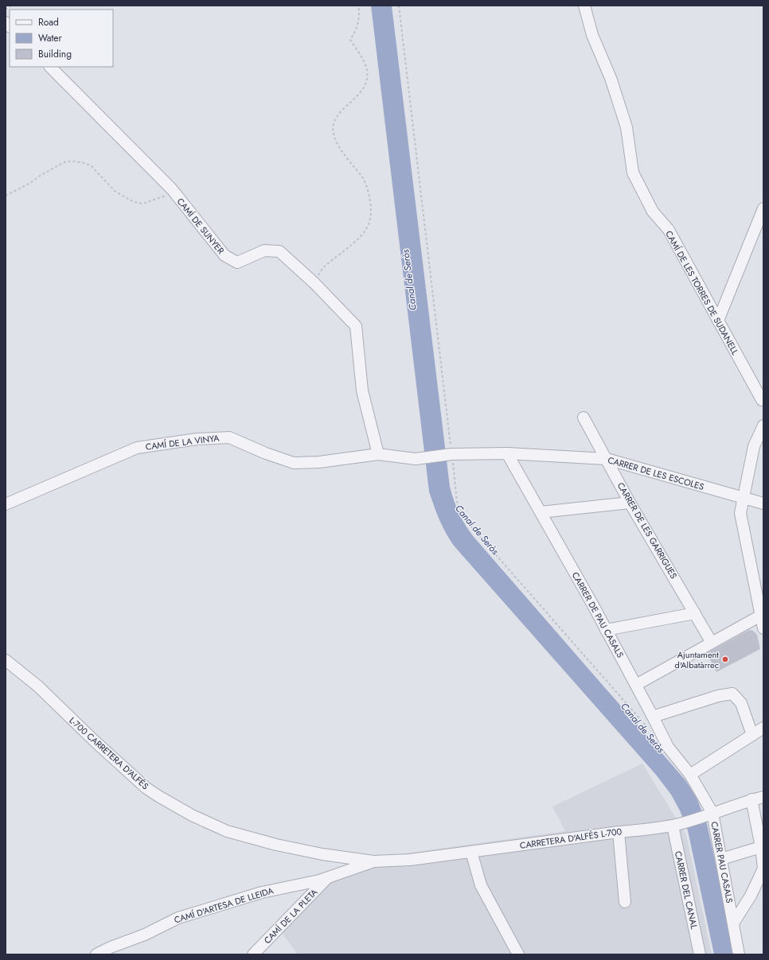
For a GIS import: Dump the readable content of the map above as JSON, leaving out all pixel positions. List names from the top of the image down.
{
  "streets": {
    "street": [
      "CAMÍ DE SUNYER",
      "CAMÍ DE LES TORRES DE SUDANELL",
      "CAMÍ DE LA VINYA",
      "CARRER DE LES ESCOLES",
      "CARRER DE LES GARRIGUES",
      "CARRER DE PAU CASALS",
      "L-700 CARRETERA D'ALFÉS",
      "CARRETERA D'ALFÉS L-700",
      "CARRER PAU CASALS",
      "CARRER DEL CANAL",
      "CAMÍ D'ARTESA DE LLEIDA",
      "CAMÍ DE LA PLETA"
    ]
  },
  "crossings": [
    ["CAMÍ DE SUNYER", "CAMÍ DE LA VINYA"],
    ["CAMÍ DE LA VINYA", "CARRER DE LES ESCOLES"],
    ["CARRER DE LES ESCOLES", "CARRER DE LES GARRIGUES"],
    ["CARRER DE LES ESCOLES", "CARRER DE PAU CASALS"],
    ["CARRER DE PAU CASALS", "CARRER PAU CASALS"],
    ["L-700 CARRETERA D'ALFÉS", "CARRETERA D'ALFÉS L-700"],
    ["L-700 CARRETERA D'ALFÉS", "CAMÍ D'ARTESA DE LLEIDA"],
    ["CARRETERA D'ALFÉS L-700", "CARRER PAU CASALS"],
    ["CARRETERA D'ALFÉS L-700", "CARRER DEL CANAL"],
    ["CARRETERA D'ALFÉS L-700", "CAMÍ D'ARTESA DE LLEIDA"],
    ["CAMÍ D'ARTESA DE LLEIDA", "CAMÍ DE LA PLETA"]
  ],
  "water": ["Canal de Seròs"],
  "places": ["Ajuntament d'Albatàrrec"],
  "legend": ["Road", "Water", "Building"]
}
